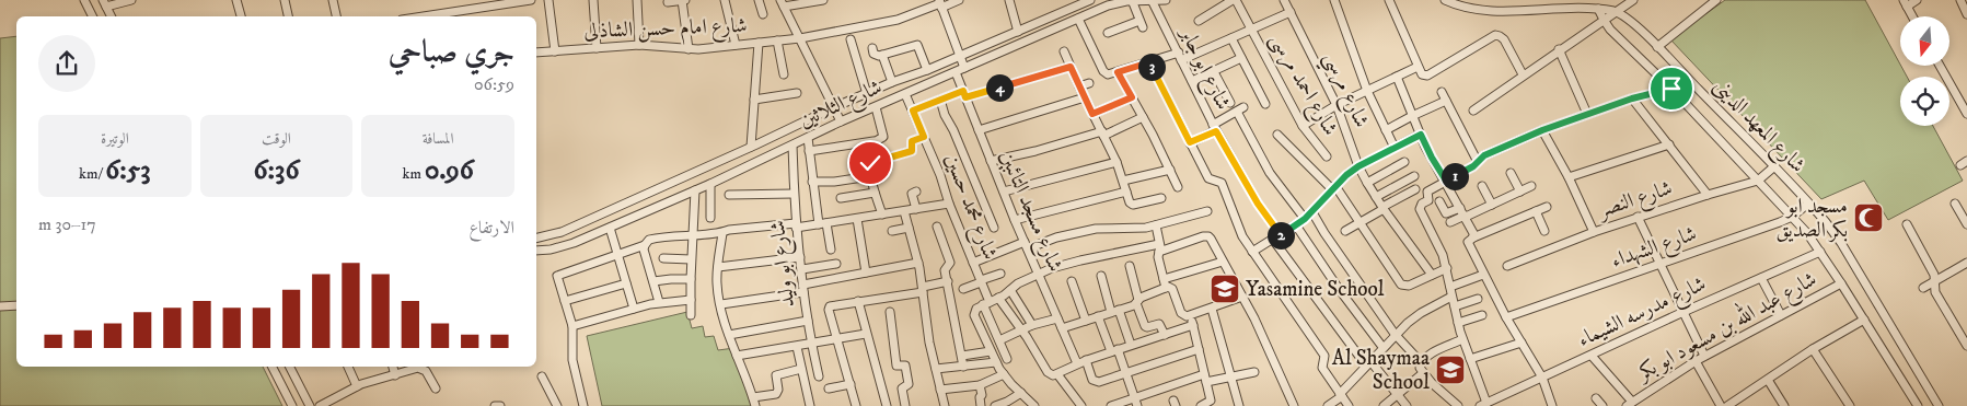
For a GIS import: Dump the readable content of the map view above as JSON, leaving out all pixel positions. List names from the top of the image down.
{
  "streets": {
    "street": [
      "شارع امام حسن الشاذلى",
      "شارع ابو جابر",
      "شارع احمد مرسى",
      "شارع مرسي",
      "شارع الثلاثين",
      "شارع المعهد الدينى",
      "شارع النصر",
      "شارع محمد حسين",
      "شارع مسجد التائبين",
      "شارع الشهداء",
      "شارع ابو وليد",
      "شارع مدرسه الشيماء",
      "شارع عبد الله بن مسعود ابو بكر"
    ]
  },
  "crossings": [
    ["شارع ابو جابر", "شارع الثلاثين"],
    ["شارع الثلاثين", "شارع محمد حسين"],
    ["شارع الثلاثين", "شارع مسجد التائبين"],
    ["شارع الثلاثين", "شارع ابو وليد"],
    ["شارع المعهد الدينى", "شارع النصر"],
    ["شارع المعهد الدينى", "شارع الشهداء"],
    ["شارع المعهد الدينى", "شارع مدرسه الشيماء"],
    ["شارع المعهد الدينى", "شارع عبد الله بن مسعود ابو بكر"]
  ],
  "places": {
    "mosque": ["مسجد ابو بكر الصديق"],
    "school or university": ["Yasamine School", "Al Shaymaa School"]
  },
  "north": "bottom",
  "page": {
    "heading": ["جري صباحي", "06:59"],
    "pins": [
      "3",
      "4",
      "1",
      "2"
    ],
    "stats": [
      ["المسافة", "0.96 km"],
      ["الوقت", "6:36"],
      ["الوتيرة", "6:53 /km"]
    ],
    "chart": ["الارتفاع", "17–30 m"]
  }
}
